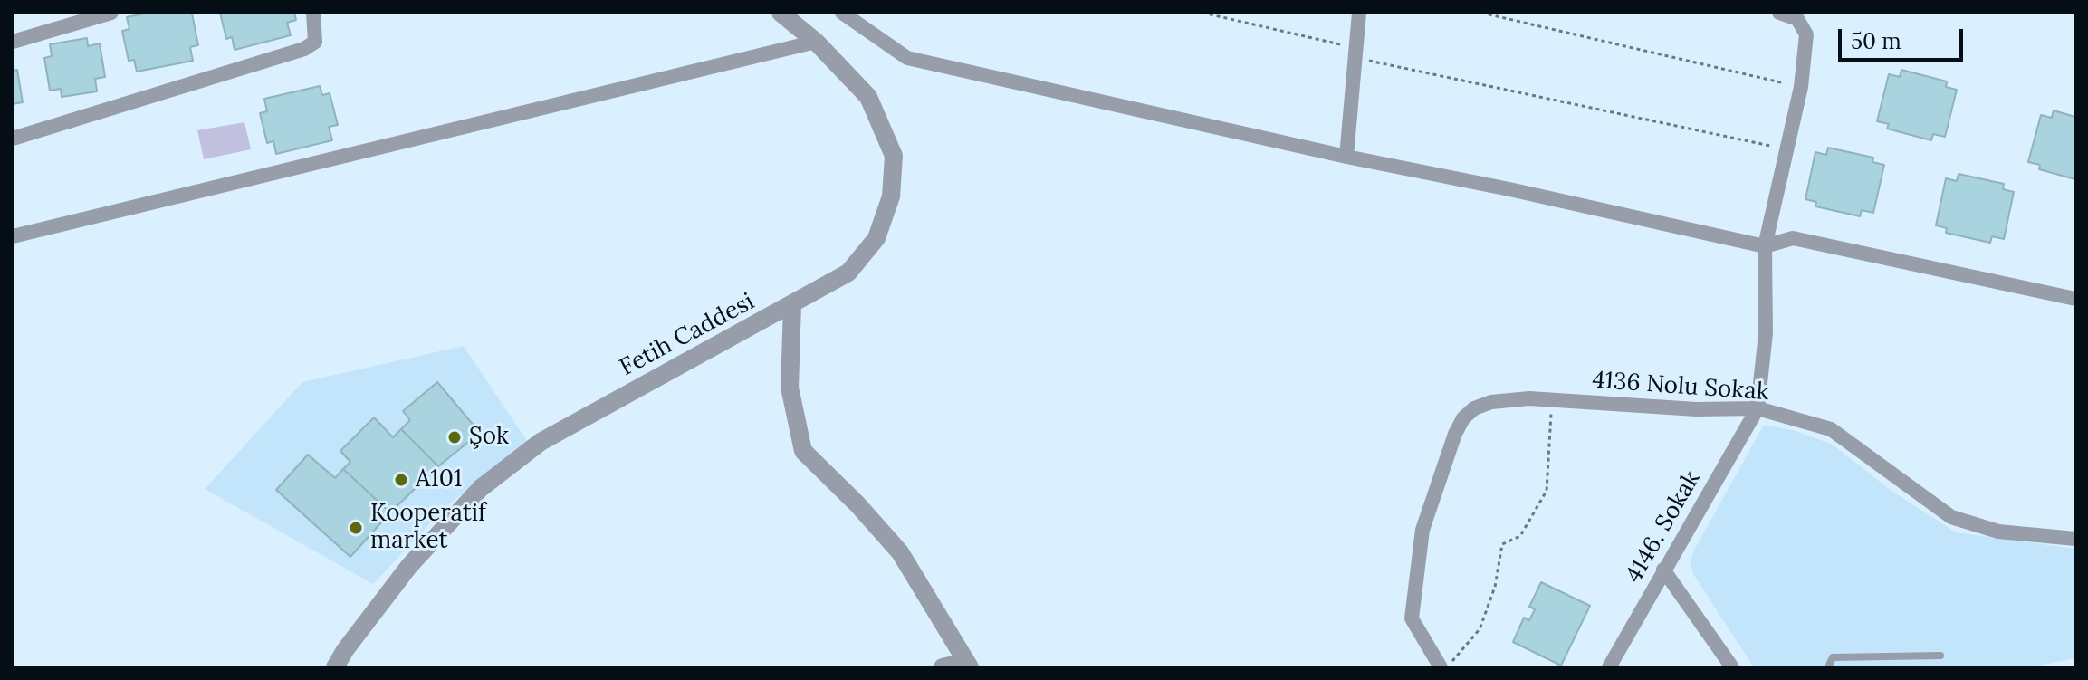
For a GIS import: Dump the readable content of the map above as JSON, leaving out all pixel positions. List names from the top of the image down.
{
  "streets": {
    "street": ["Fetih Caddesi", "4136 Nolu Sokak", "4146. Sokak"]
  },
  "crossings": [
    ["4136 Nolu Sokak", "4146. Sokak"]
  ],
  "places": ["Şok", "A101", "Kooperatif market"],
  "scale_bar": "50 m"
}
